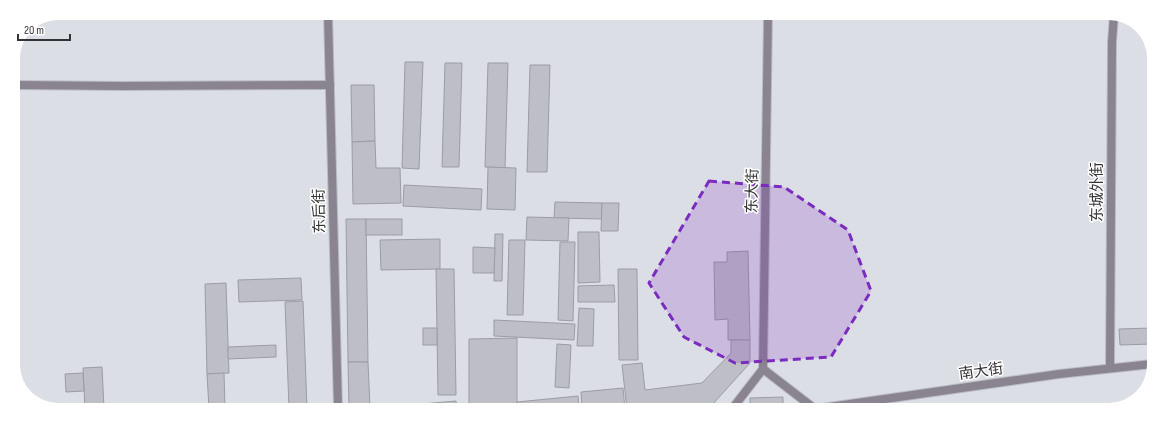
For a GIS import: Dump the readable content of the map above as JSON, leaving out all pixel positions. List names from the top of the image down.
{
  "streets": {
    "street": [
      "东大街",
      "东城外街",
      "东后街",
      "南大街"
    ]
  },
  "crossings": [
    ["东城外街", "南大街"]
  ],
  "scale_bar": "20 m"
}
